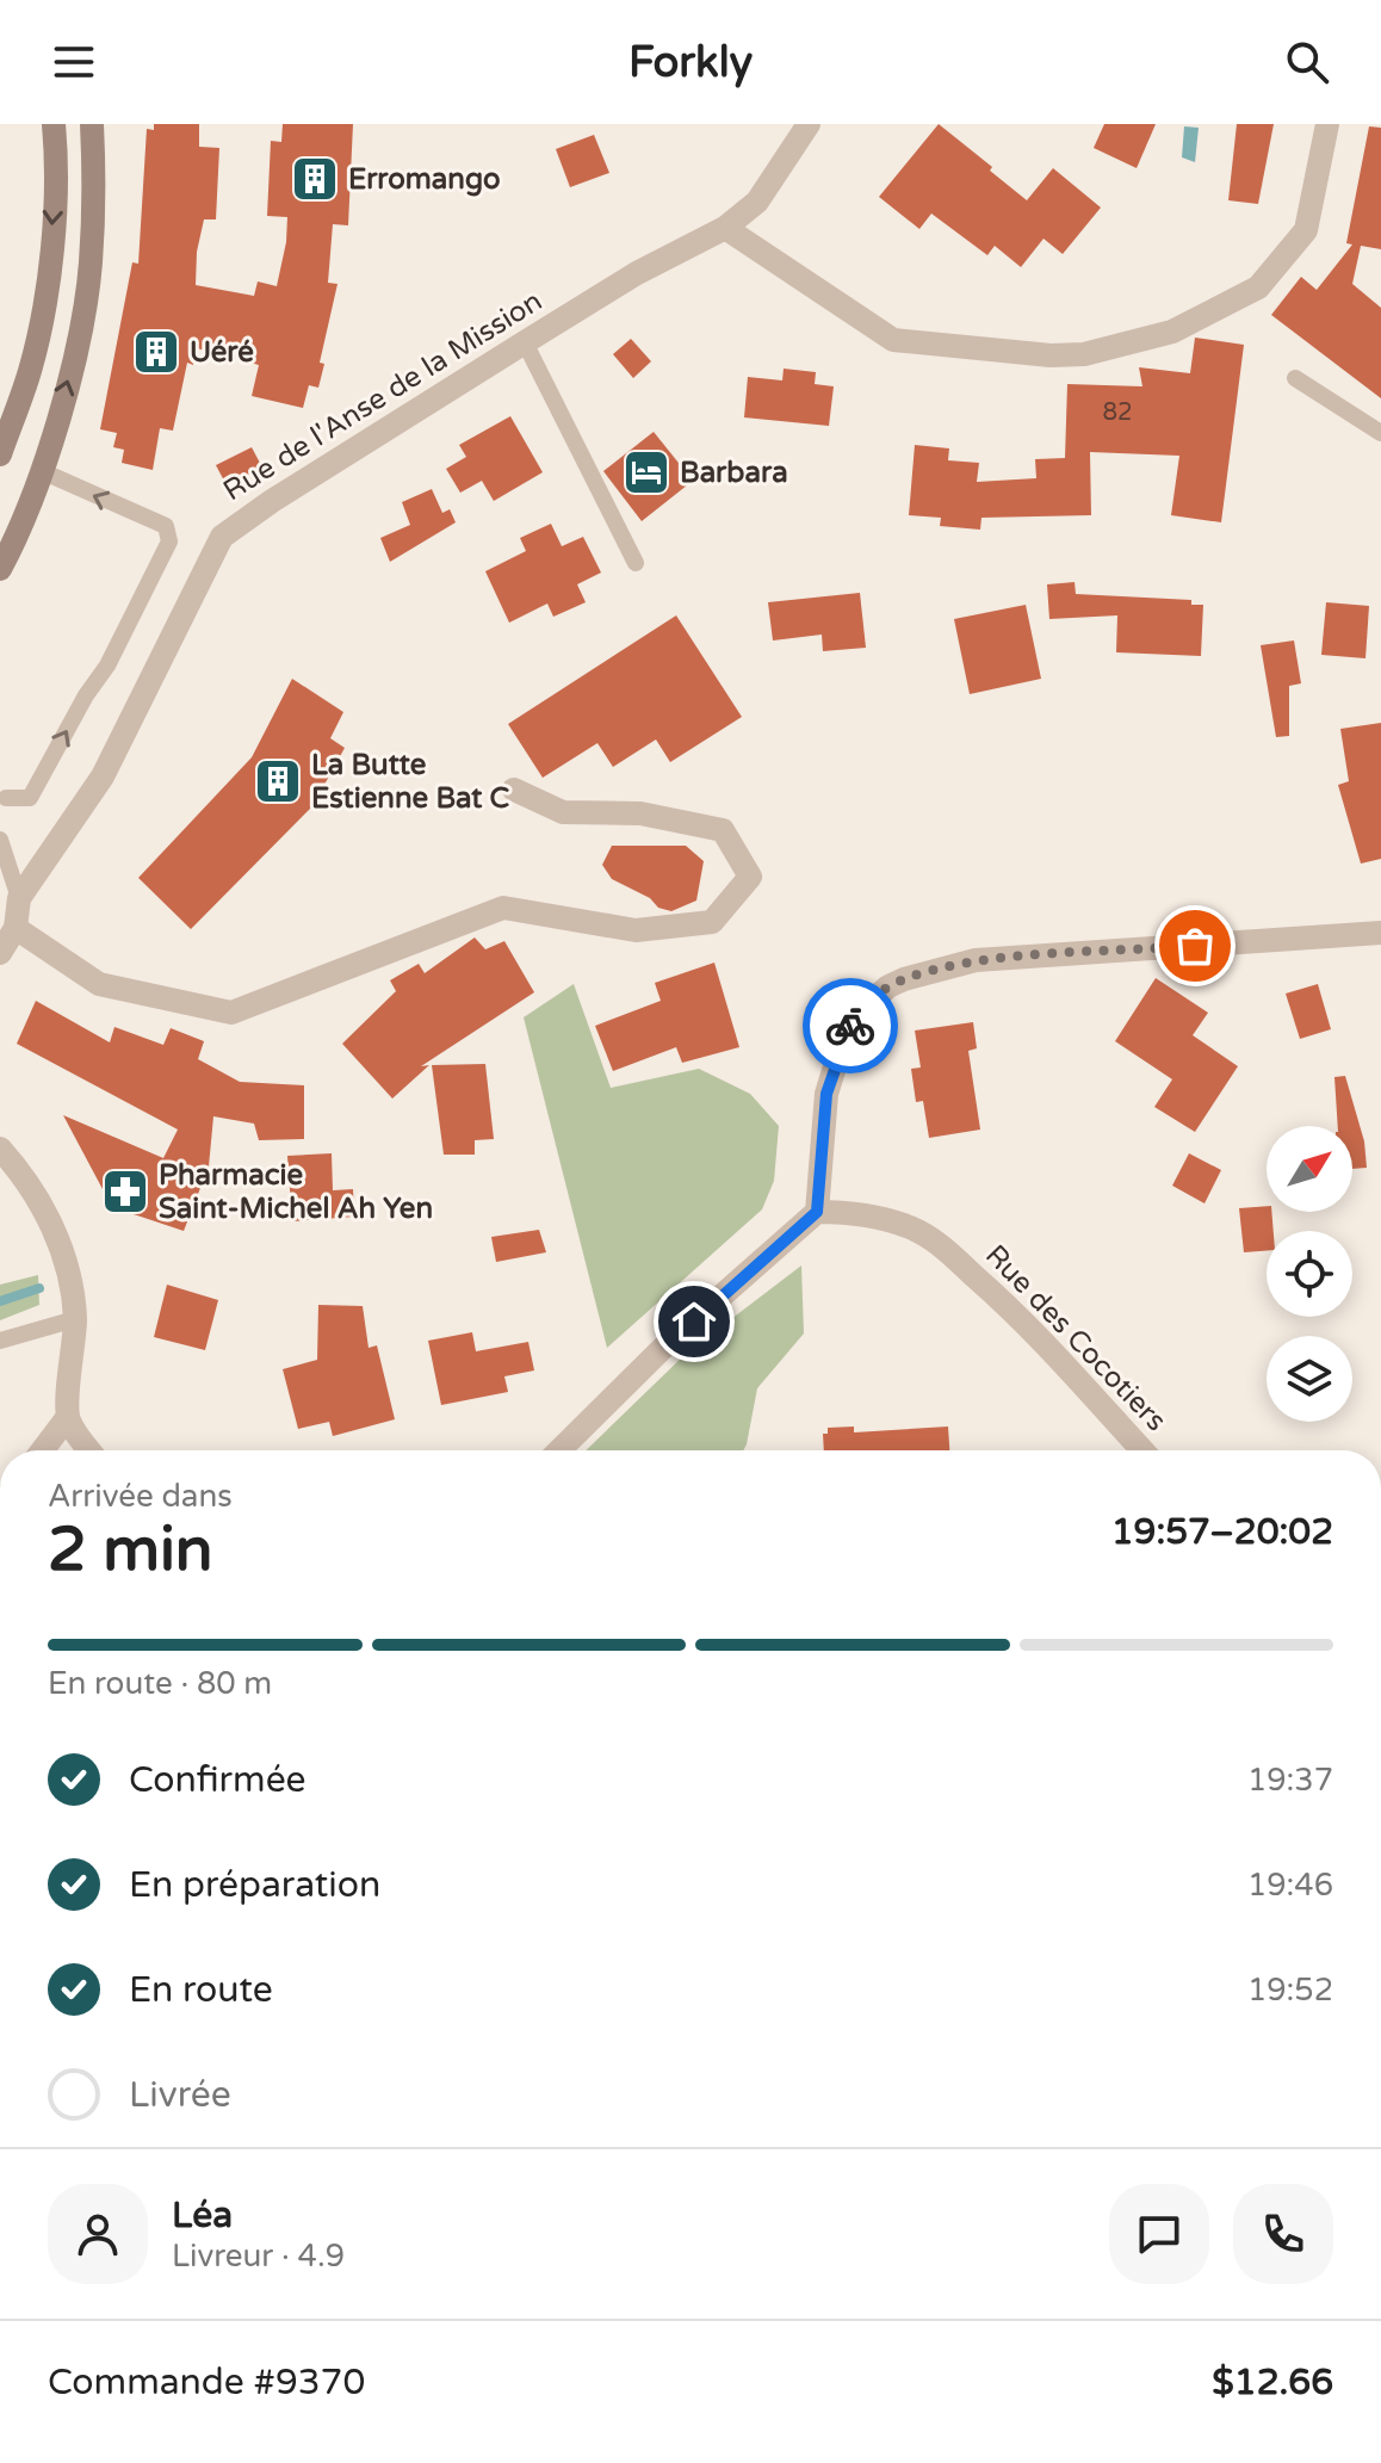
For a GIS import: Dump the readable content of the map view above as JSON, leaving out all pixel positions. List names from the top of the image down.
{
  "streets": {
    "street": ["Rue de l'Anse de la Mission", "Rue des Cocotiers"]
  },
  "places": {
    "building": ["Erromango", "Uéré", "La Butte Estienne Bat C"],
    "hotel": ["Barbara"],
    "pharmacy": ["Pharmacie Saint-Michel Ah Yen"]
  },
  "house_numbers": ["82"],
  "north": "top right",
  "page": {
    "header": "Forkly",
    "heading": ["2 min", "Arrivée dans", "19:57–20:02"],
    "panel": [
      "Léa",
      "Livreur · 4.9",
      "Commande #9370",
      "$12.66"
    ],
    "bar": "En route · 80 m",
    "list": [
      ["Confirmée", "19:37"],
      ["En préparation", "19:46"],
      ["En route", "19:52"],
      "Livrée"
    ]
  }
}
